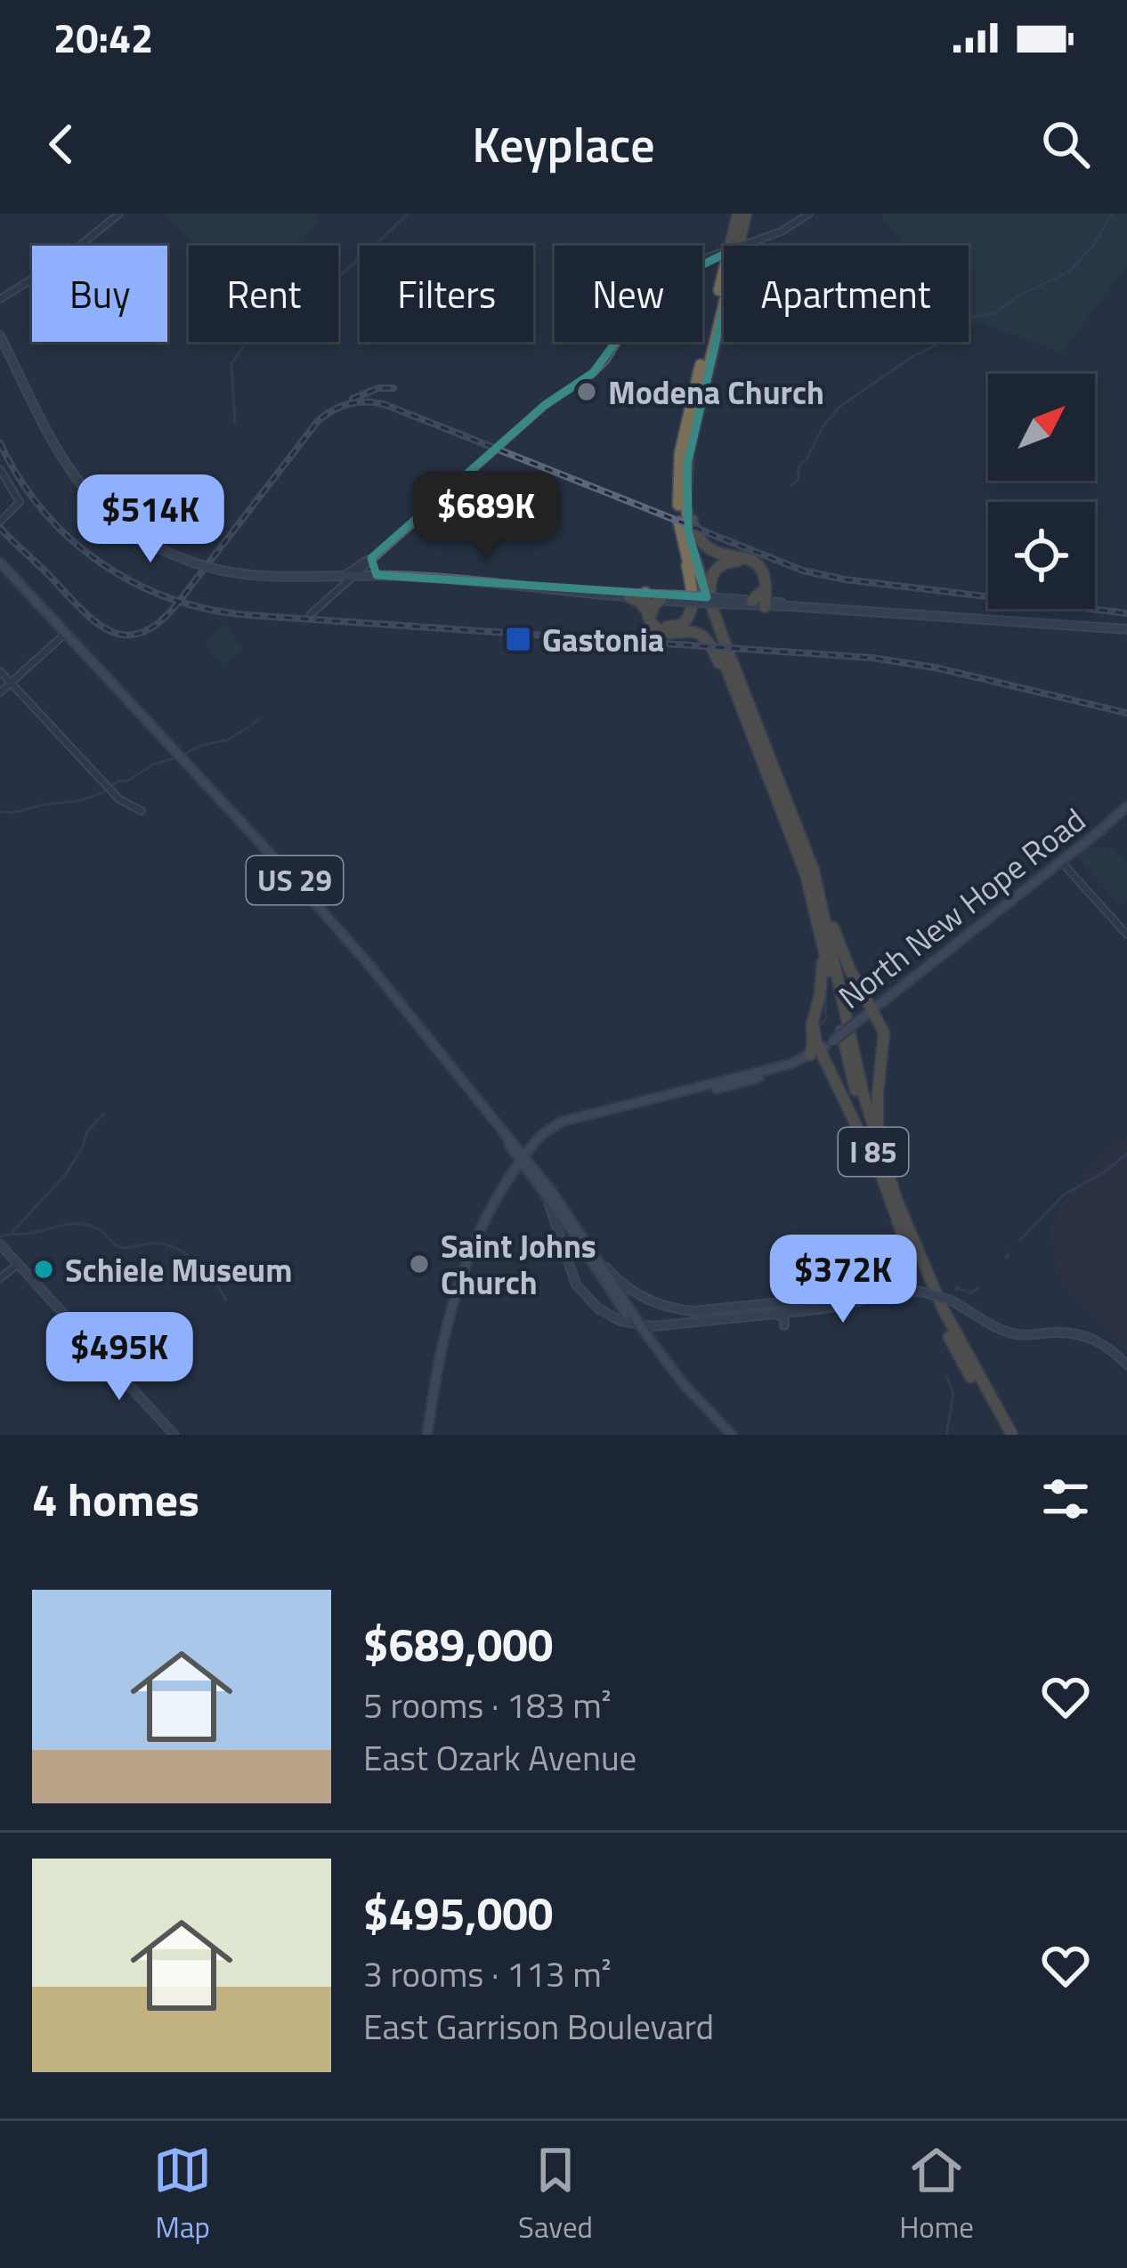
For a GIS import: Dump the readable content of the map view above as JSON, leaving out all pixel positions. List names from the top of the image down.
{
  "streets": {
    "highway": ["I 85"],
    "main road": ["US 29", "North New Hope Road"]
  },
  "crossings": [
    ["US 29", "North New Hope Road"]
  ],
  "places": {
    "other": ["Modena Church", "Saint Johns Church", "Schiele Museum"],
    "transit": ["Gastonia"]
  },
  "north": "top right",
  "page": {
    "status": "20:42",
    "header": "Keyplace",
    "chip": [
      "Buy",
      "Rent",
      "Filters",
      "New",
      "Apartment"
    ],
    "price": [
      "$689K",
      "$514K",
      "$372K",
      "$495K"
    ],
    "heading": "4 homes",
    "list": [
      {
        "name": "$689,000",
        "note": "5 rooms · 183 m² · East Ozark Avenue"
      },
      {
        "name": "$495,000",
        "note": "3 rooms · 113 m² · East Garrison Boulevard"
      }
    ],
    "tabs": ["Map", "Saved", "Home"]
  }
}
